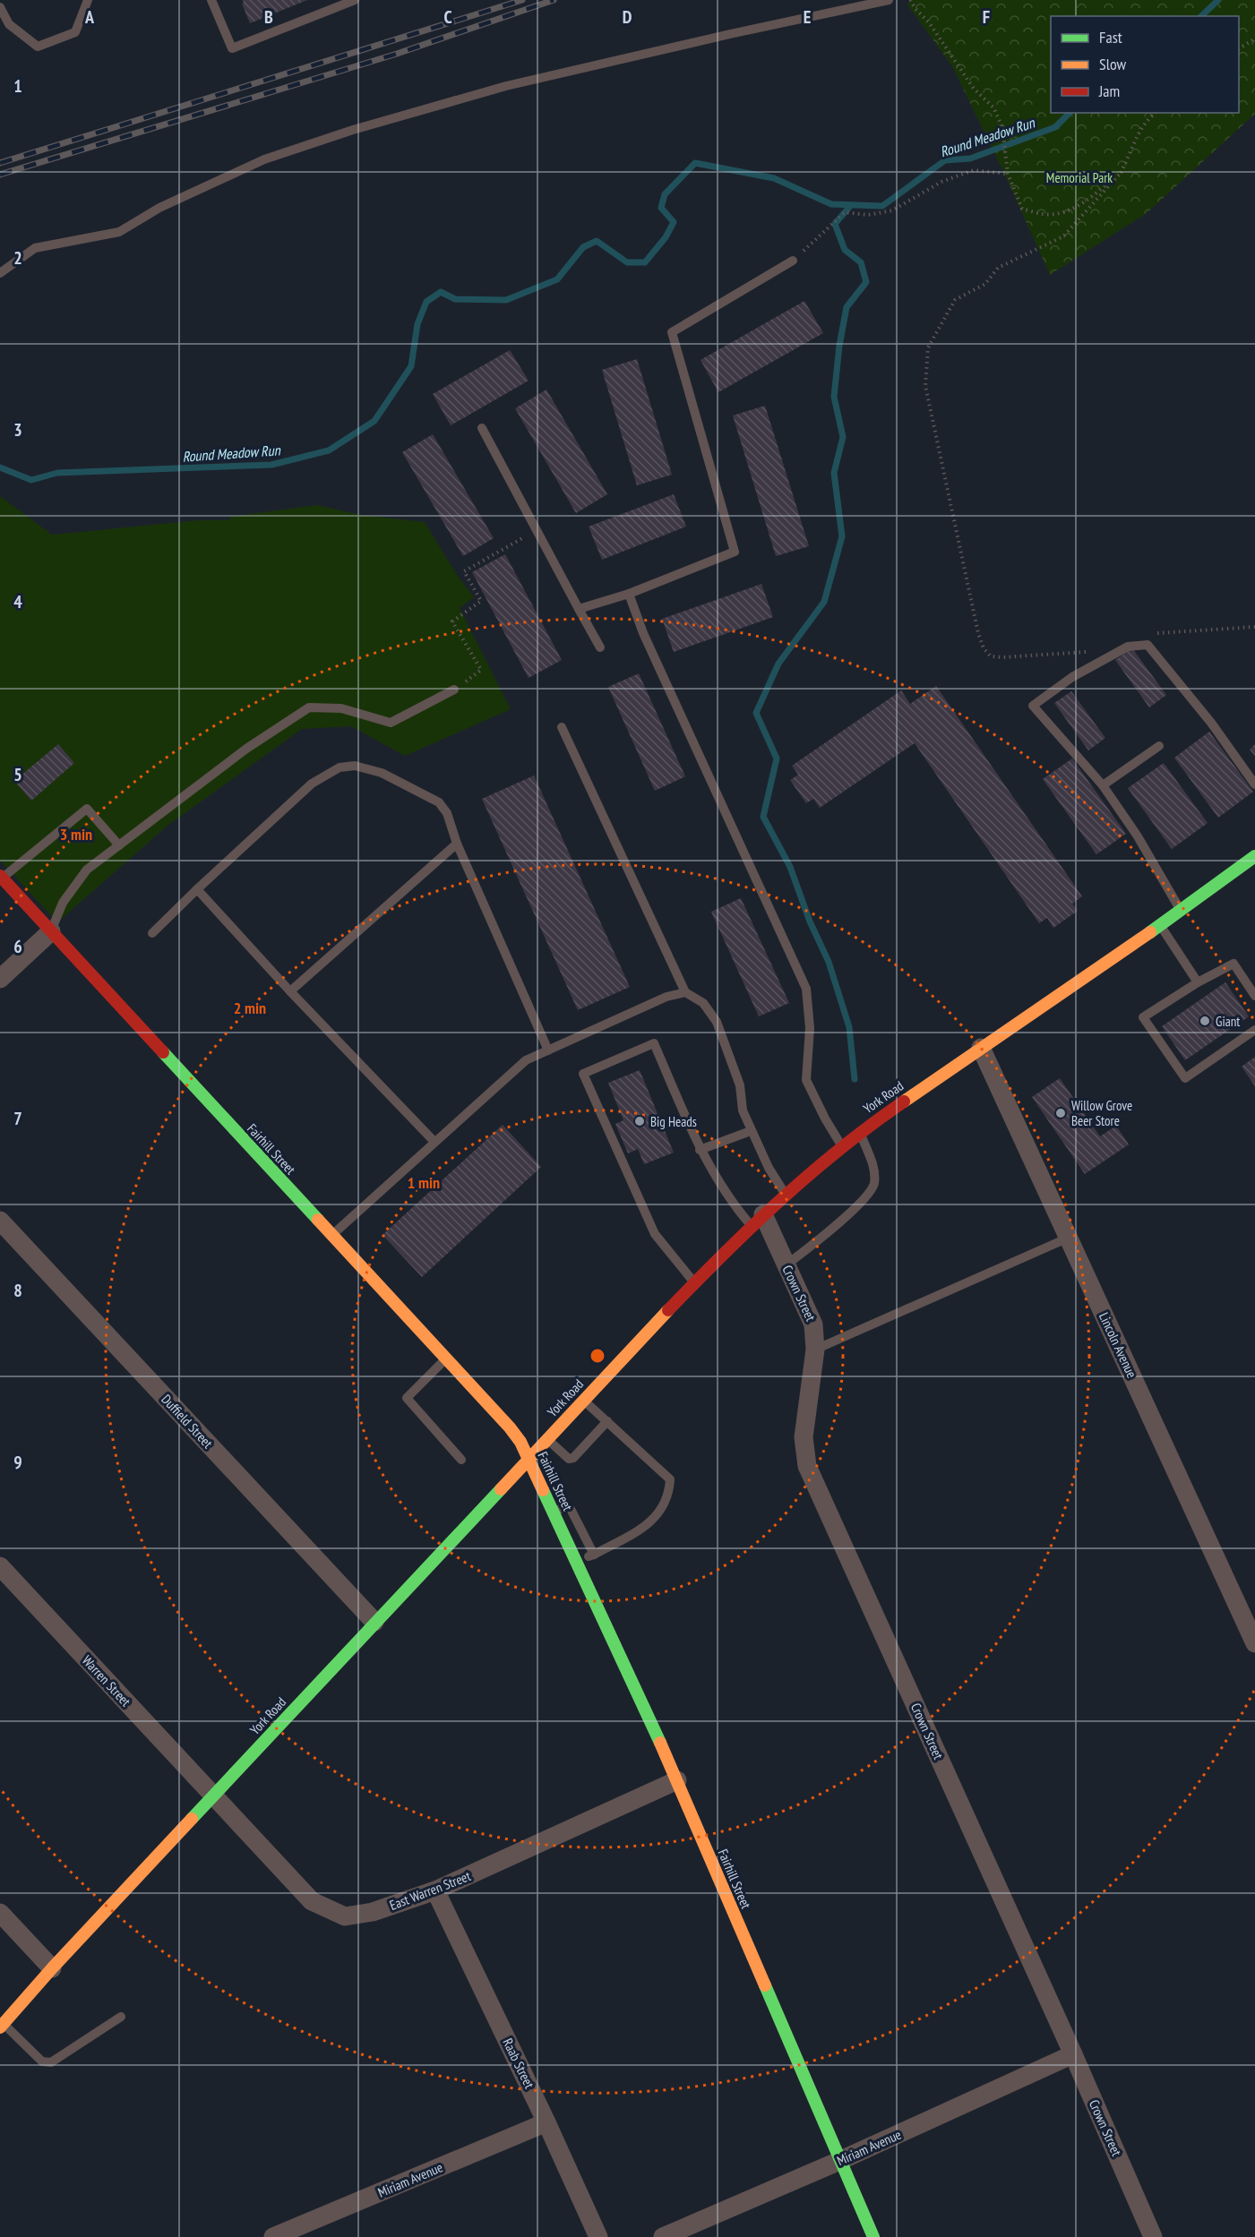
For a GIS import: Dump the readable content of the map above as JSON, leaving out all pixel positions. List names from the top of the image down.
{
  "streets": {
    "main road": ["York Road", "Fairhill Street"],
    "street": [
      "Crown Street",
      "Lincoln Avenue",
      "Duffield Street",
      "Warren Street",
      "East Warren Street",
      "Raab Street",
      "Miriam Avenue"
    ]
  },
  "crossings": [
    ["York Road", "Fairhill Street"],
    ["York Road", "Crown Street"],
    ["York Road", "Lincoln Avenue"],
    ["York Road", "Duffield Street"],
    ["York Road", "Warren Street"],
    ["York Road", "East Warren Street"],
    ["Fairhill Street", "East Warren Street"],
    ["Fairhill Street", "Miriam Avenue"],
    ["Crown Street", "Miriam Avenue"],
    ["Warren Street", "East Warren Street"],
    ["East Warren Street", "Raab Street"],
    ["Raab Street", "Miriam Avenue"]
  ],
  "water": ["Round Meadow Run"],
  "parks": ["Memorial Park"],
  "places": ["Giant", "Willow Grove Beer Store", "Big Heads"],
  "legend": ["Fast", "Slow", "Jam"],
  "grid": {
    "columns": [
      "A",
      "B",
      "C",
      "D",
      "E",
      "F"
    ],
    "rows": [
      "1",
      "2",
      "3",
      "4",
      "5",
      "6",
      "7",
      "8",
      "9"
    ]
  },
  "rings": ["3 min", "2 min", "1 min"]
}
